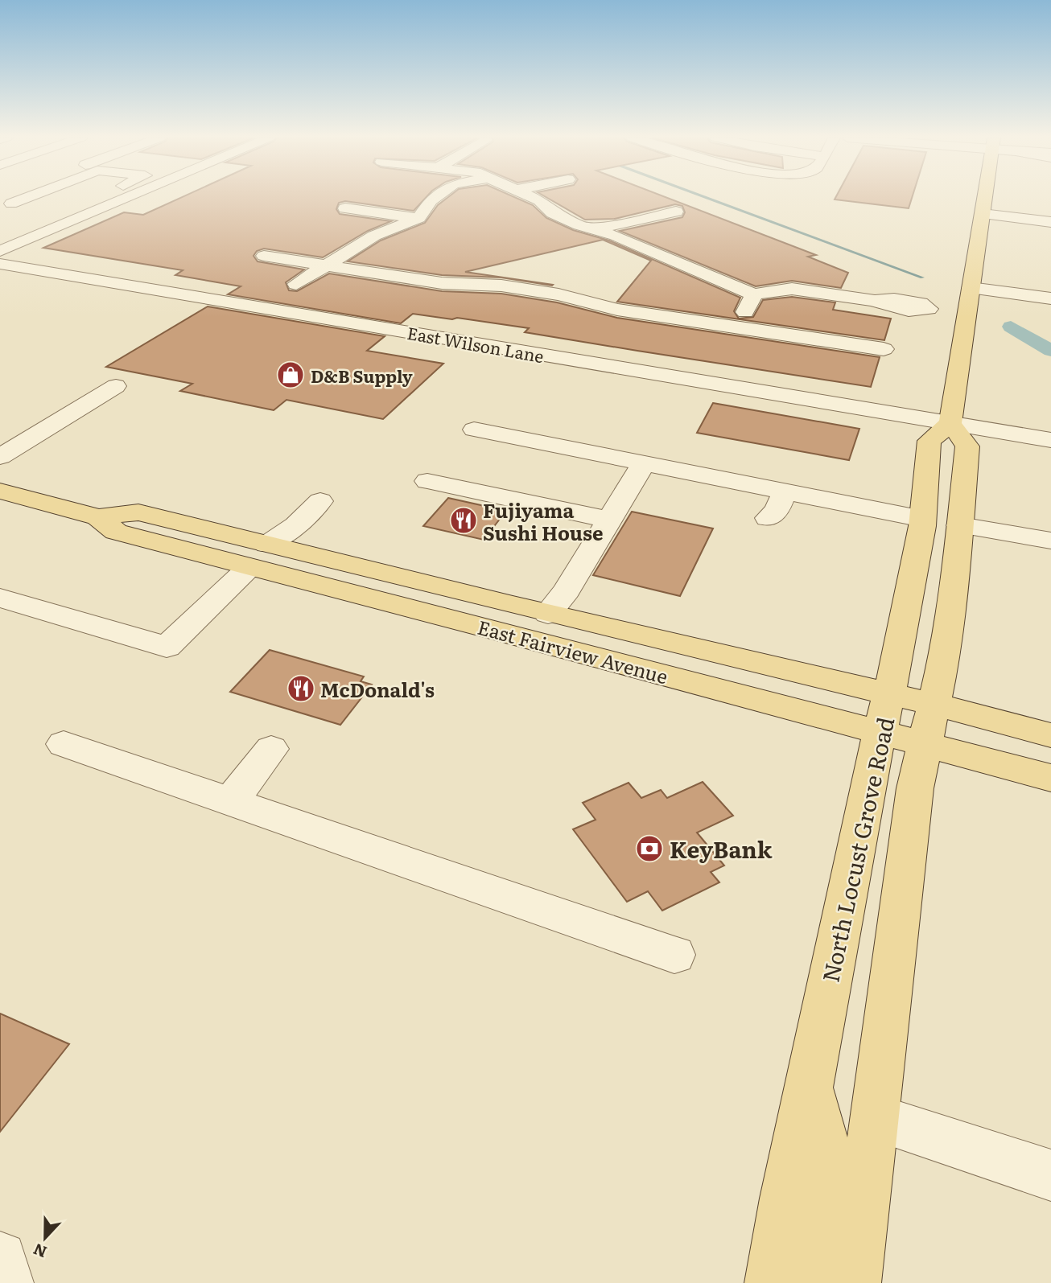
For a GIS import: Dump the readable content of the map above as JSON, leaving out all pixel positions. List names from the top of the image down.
{
  "streets": {
    "main road": ["East Fairview Avenue", "North Locust Grove Road"],
    "street": ["East Wilson Lane"]
  },
  "crossings": [
    ["East Wilson Lane", "North Locust Grove Road"],
    ["East Fairview Avenue", "North Locust Grove Road"]
  ],
  "places": {
    "shop": ["D&B Supply"],
    "restaurant": ["Fujiyama Sushi House", "McDonald's"],
    "bank": ["KeyBank"]
  },
  "north": "bottom"
}
